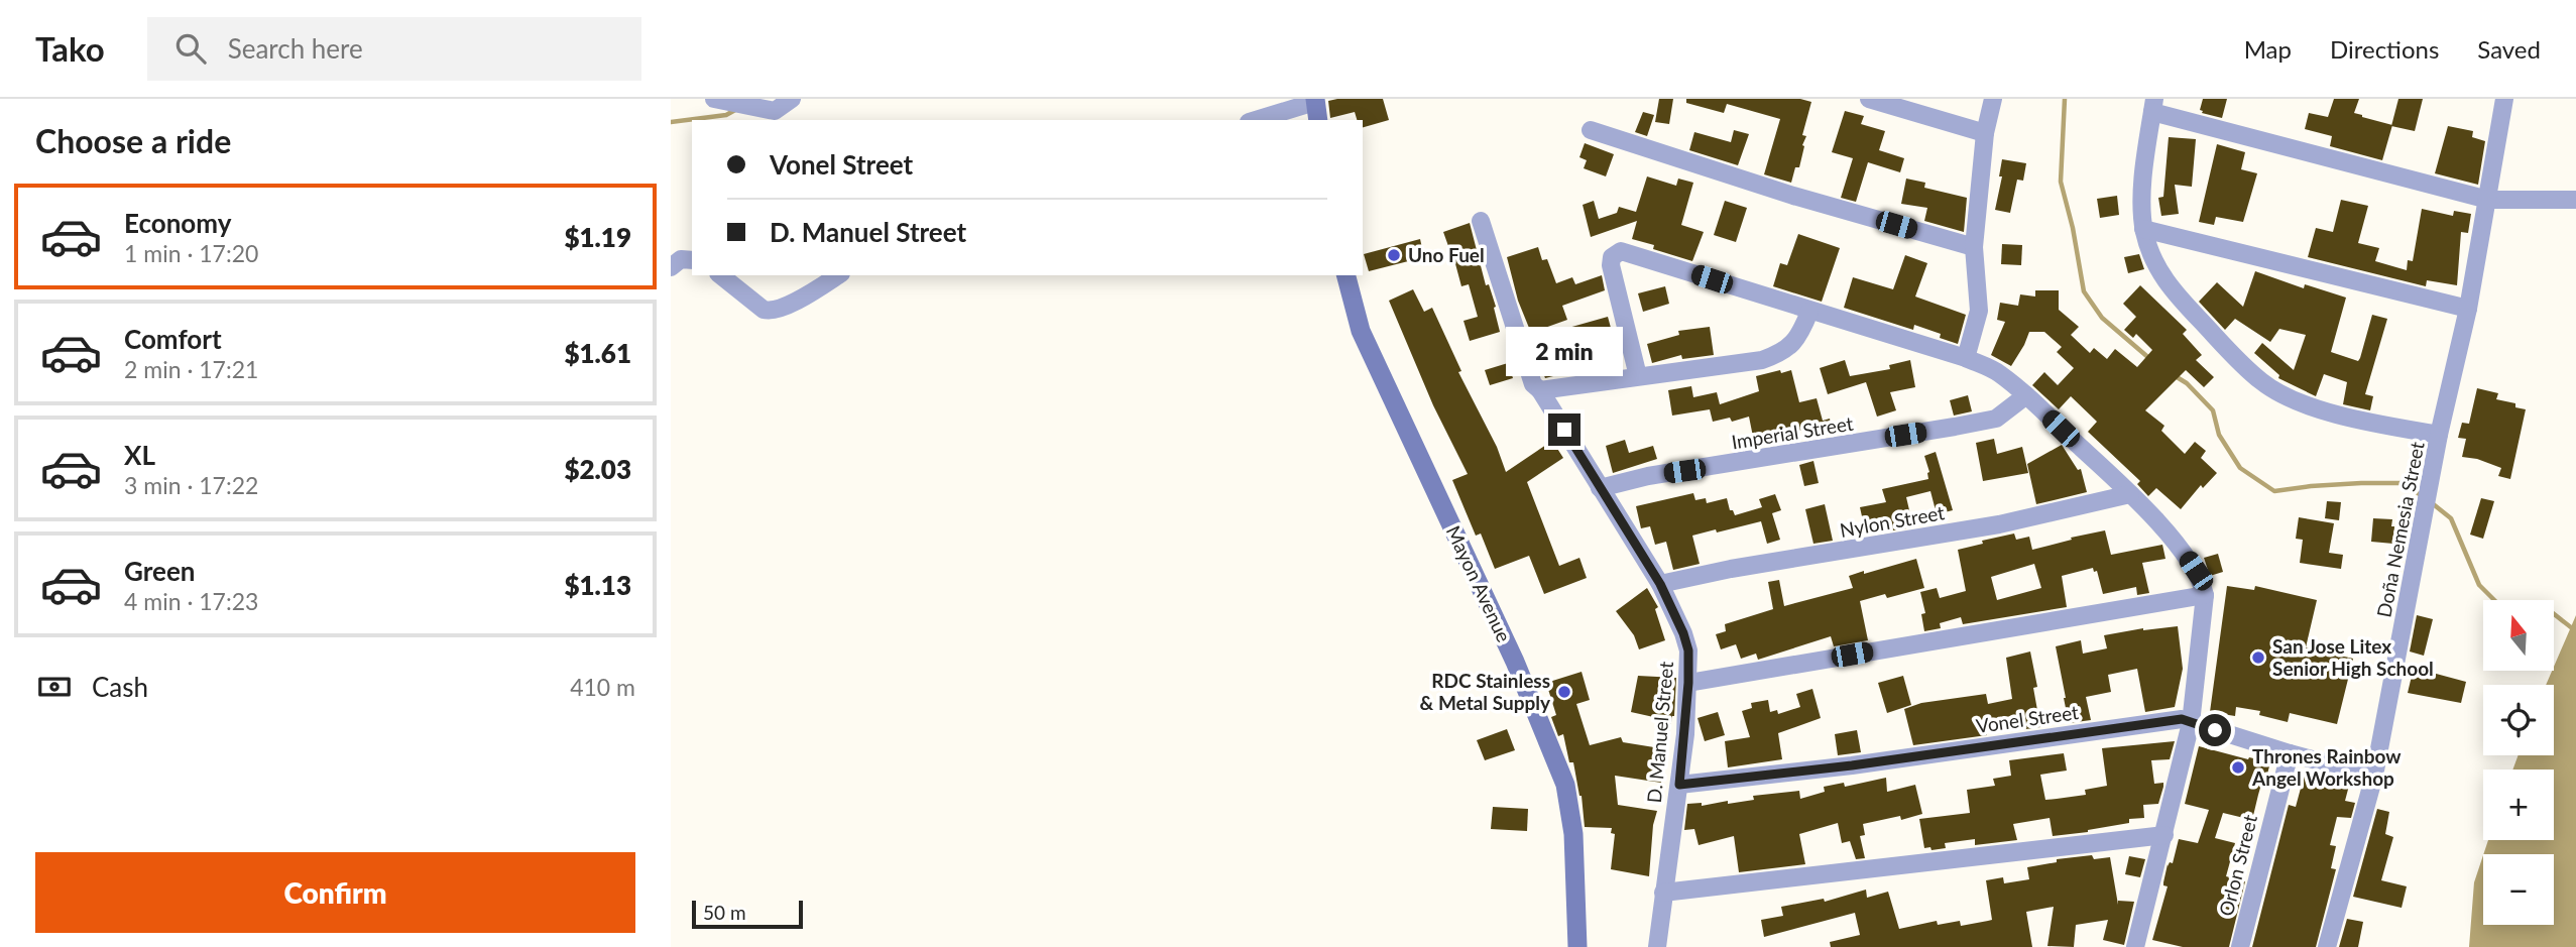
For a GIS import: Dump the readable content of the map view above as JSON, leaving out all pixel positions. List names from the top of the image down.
{
  "streets": {
    "main road": ["Mayon Avenue"],
    "street": [
      "Imperial Street",
      "Nylon Street",
      "Doña Nemesia Street",
      "Vonel Street",
      "D. Manuel Street",
      "Orlon Street"
    ]
  },
  "crossings": [
    ["Imperial Street", "D. Manuel Street"],
    ["Nylon Street", "D. Manuel Street"],
    ["Doña Nemesia Street", "Vonel Street"],
    ["Vonel Street", "D. Manuel Street"],
    ["Vonel Street", "Orlon Street"]
  ],
  "places": [
    "Uno Fuel",
    "San Jose Litex Senior High School",
    "RDC Stainless & Metal Supply",
    "Thrones Rainbow Angel Workshop"
  ],
  "scale_bar": "50 m",
  "north": "top",
  "page": {
    "header": "Tako",
    "search": "Search here",
    "nav": ["Map", "Directions", "Saved"],
    "heading": "Choose a ride",
    "banner": ["Vonel Street", "D. Manuel Street"],
    "list": [
      {
        "name": "Economy",
        "note": "1 min · 17:20",
        "value": "$1.19"
      },
      {
        "name": "Comfort",
        "note": "2 min · 17:21",
        "value": "$1.61"
      },
      {
        "name": "XL",
        "note": "3 min · 17:22",
        "value": "$2.03"
      },
      {
        "name": "Green",
        "note": "4 min · 17:23",
        "value": "$1.13"
      }
    ],
    "bubble": "2 min",
    "map_buttons": ["+", "−"],
    "pay": ["Cash", "410 m"],
    "buttons": "Confirm",
    "scale": "50 m"
  }
}
